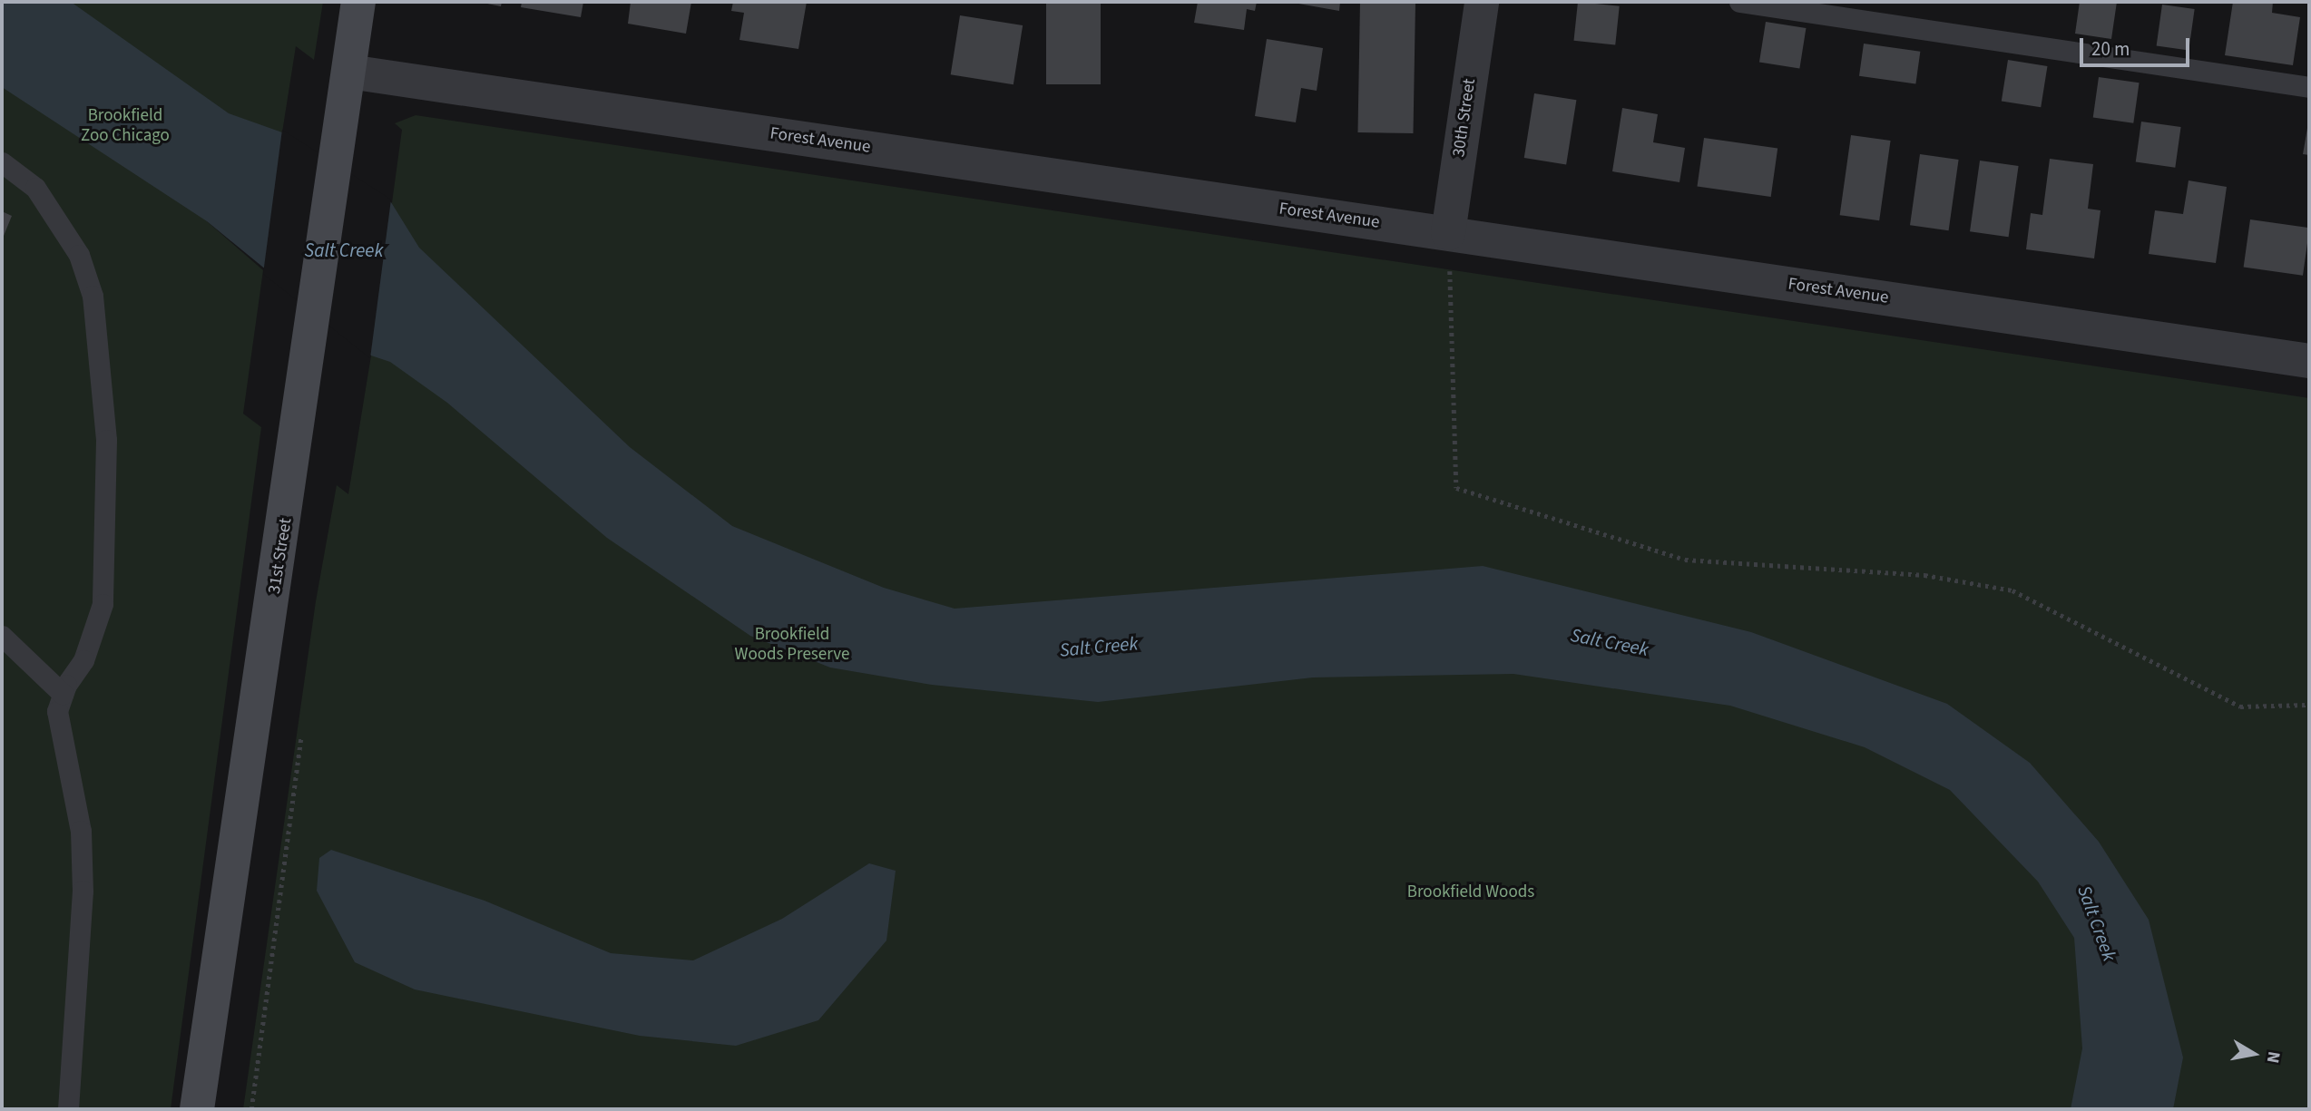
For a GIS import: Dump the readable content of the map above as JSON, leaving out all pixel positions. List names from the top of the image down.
{
  "streets": {
    "main road": ["31st Street"],
    "street": ["30th Street", "Forest Avenue"]
  },
  "crossings": [
    ["30th Street", "Forest Avenue"],
    ["Forest Avenue", "31st Street"]
  ],
  "water": ["Salt Creek"],
  "parks": ["Brookfield Zoo Chicago", "Brookfield Woods Preserve", "Brookfield Woods"],
  "scale_bar": "20 m",
  "north": "right"
}
